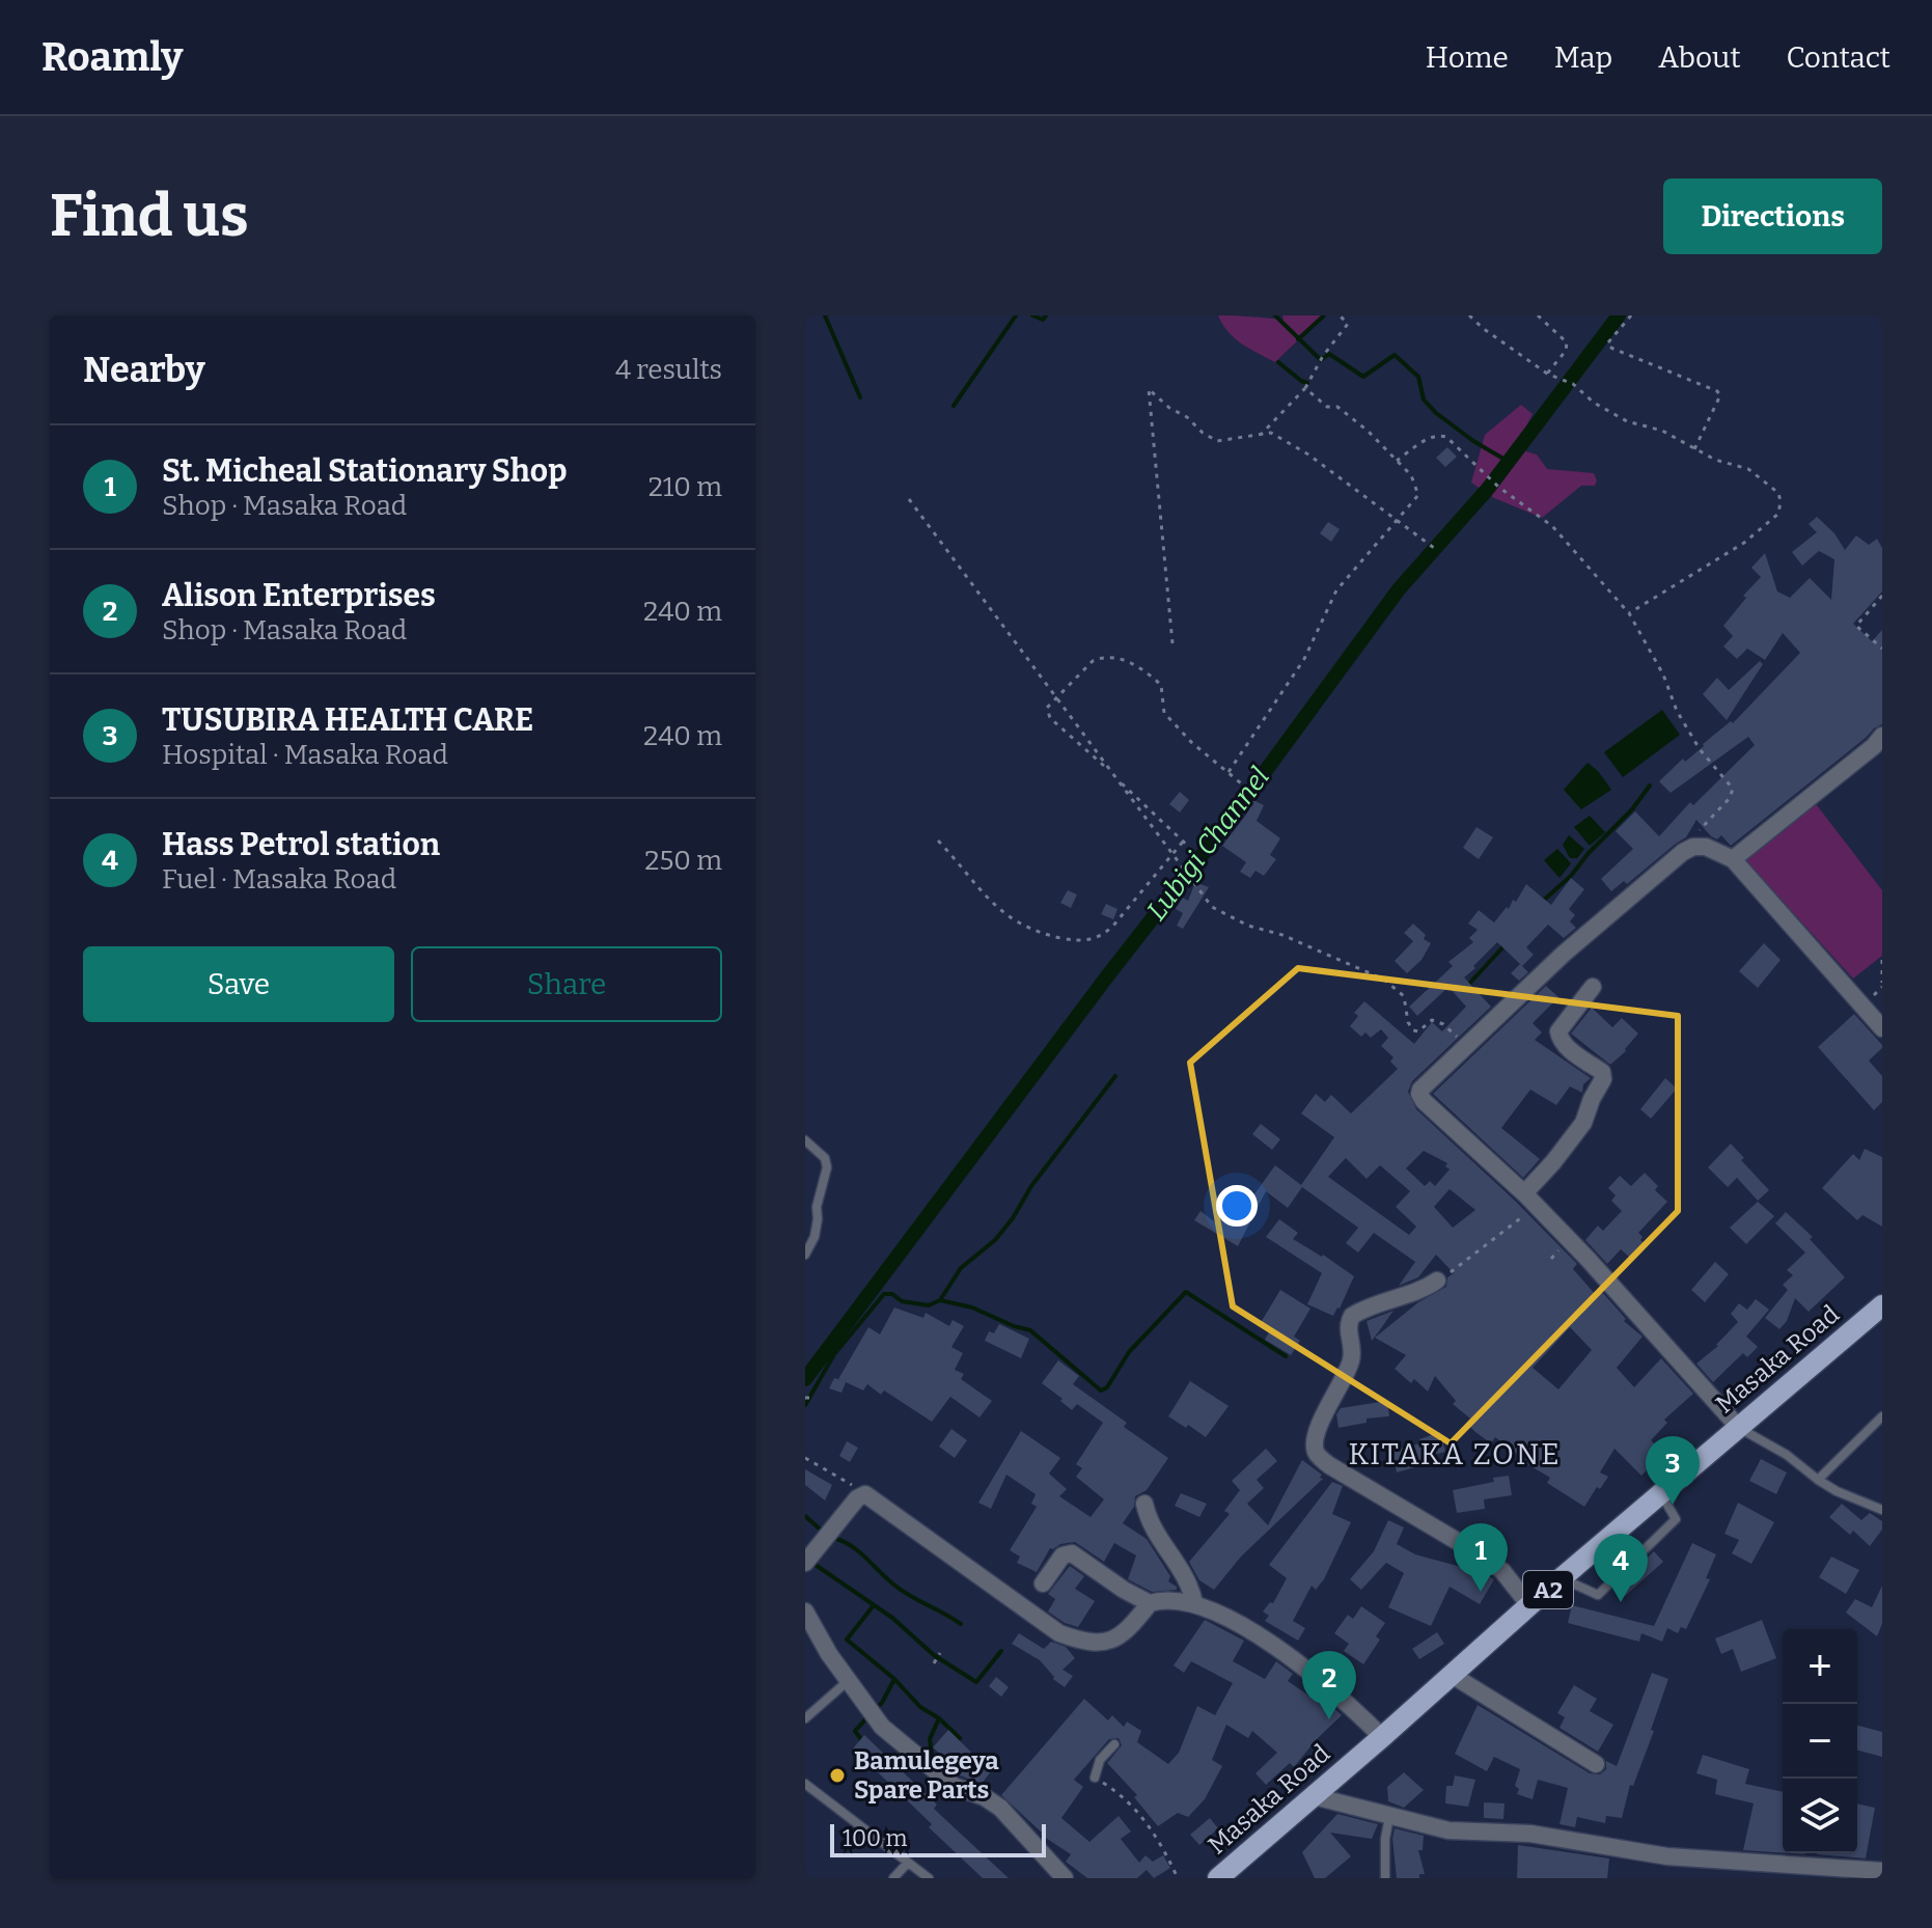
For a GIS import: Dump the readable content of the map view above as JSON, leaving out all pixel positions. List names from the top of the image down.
{
  "streets": {
    "main road": ["Masaka Road", "A2"]
  },
  "districts": ["KITAKA ZONE"],
  "water": ["Lubigi Channel"],
  "places": ["Bamulegeya Spare Parts"],
  "scale_bar": "100 m",
  "page": {
    "header": "Roamly",
    "nav": [
      "Home",
      "Map",
      "About",
      "Contact"
    ],
    "buttons": [
      "Directions",
      ["Save", "Share"]
    ],
    "title": "Find us",
    "heading": ["Nearby", "4 results"],
    "list": [
      {
        "mark": "1",
        "name": "St. Micheal Stationary Shop",
        "note": "Shop · Masaka Road",
        "value": "210 m"
      },
      {
        "mark": "2",
        "name": "Alison Enterprises",
        "note": "Shop · Masaka Road",
        "value": "240 m"
      },
      {
        "mark": "3",
        "name": "TUSUBIRA HEALTH CARE",
        "note": "Hospital · Masaka Road",
        "value": "240 m"
      },
      {
        "mark": "4",
        "name": "Hass Petrol station",
        "note": "Fuel · Masaka Road",
        "value": "250 m"
      }
    ],
    "pins": [
      "3",
      "1",
      "4",
      "2"
    ],
    "map_buttons": ["+", "−"],
    "scale": "100 m"
  }
}
